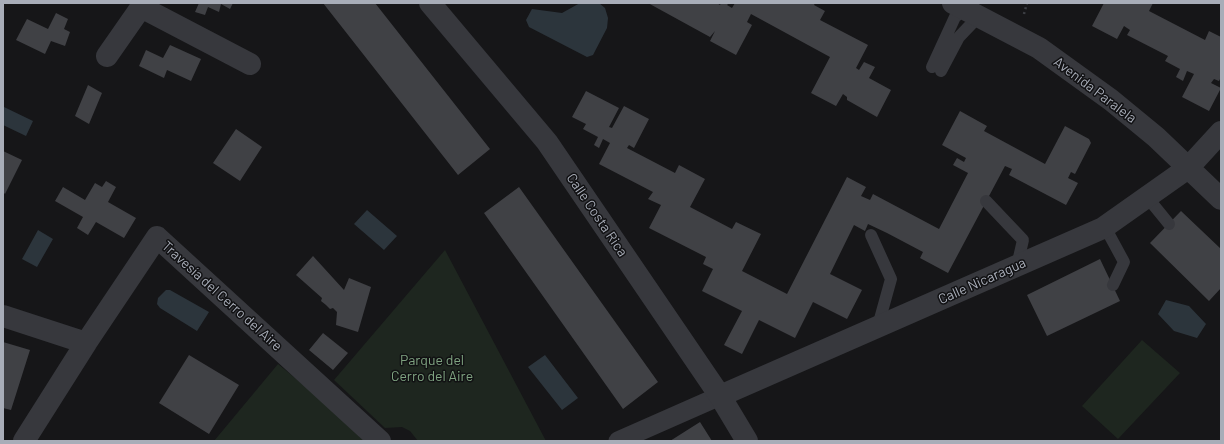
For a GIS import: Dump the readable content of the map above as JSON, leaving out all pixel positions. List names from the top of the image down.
{
  "streets": {
    "street": [
      "Avenida Paralela",
      "Calle Costa Rica",
      "Calle Nicaragua",
      "Travesía del Cerro del Aire"
    ]
  },
  "crossings": [
    ["Avenida Paralela", "Calle Nicaragua"],
    ["Calle Costa Rica", "Calle Nicaragua"]
  ],
  "parks": ["Parque del Cerro del Aire"]
}
